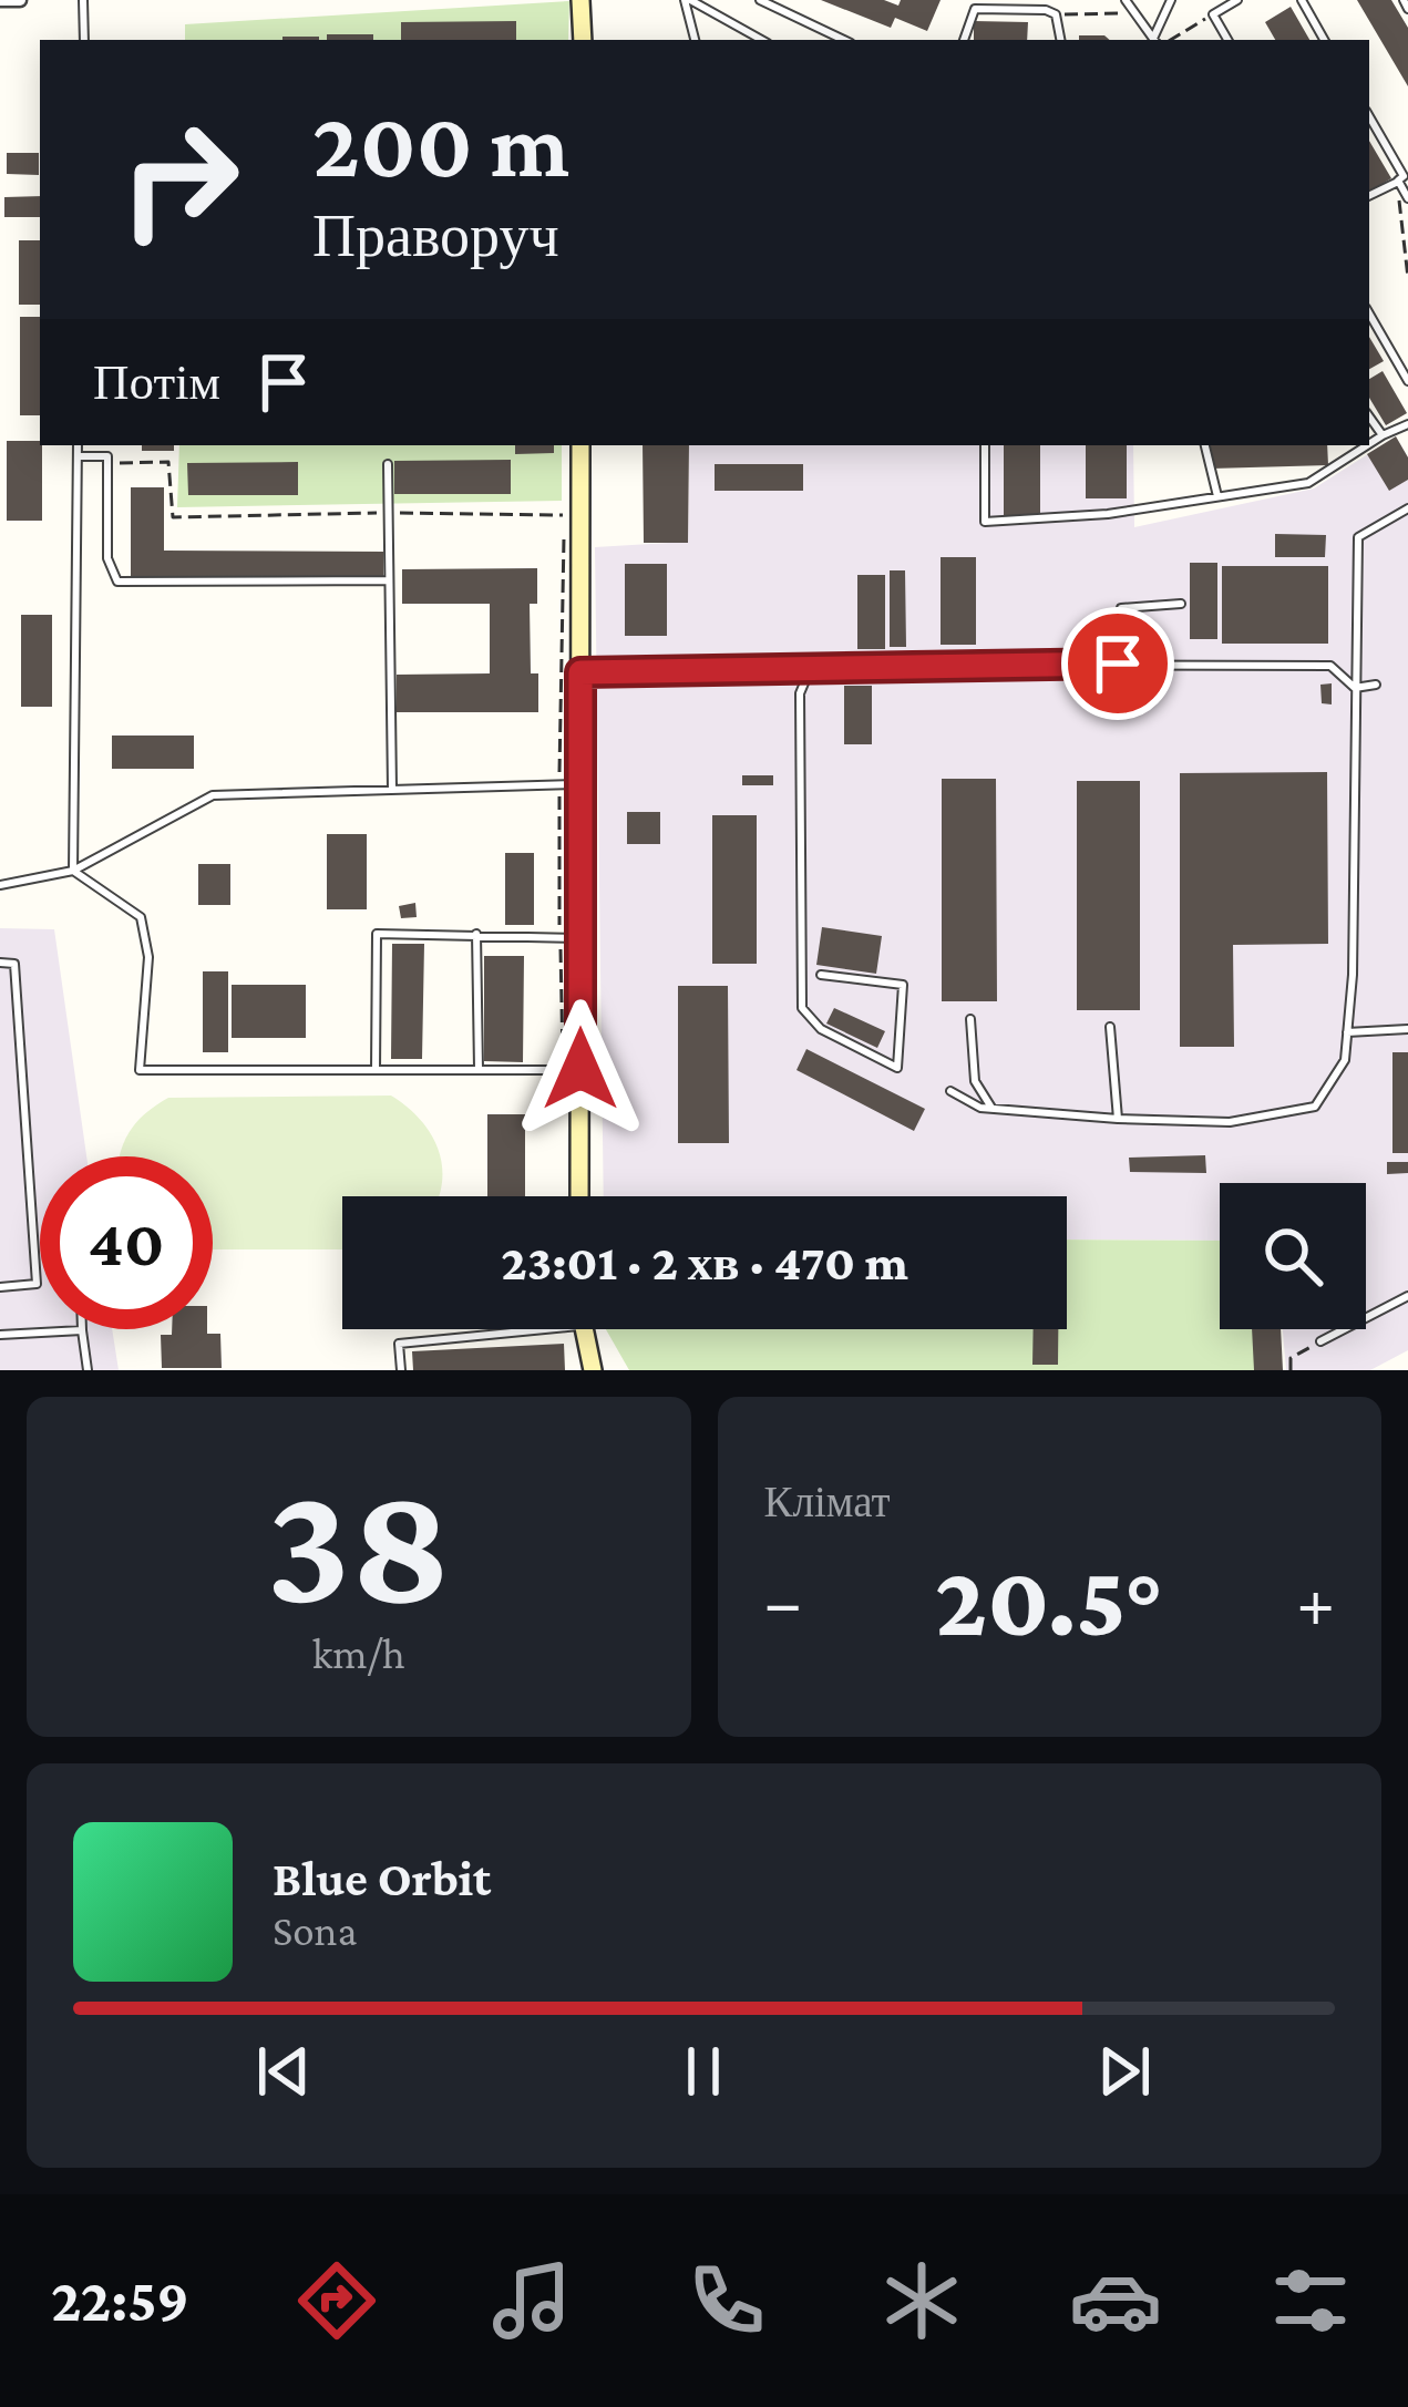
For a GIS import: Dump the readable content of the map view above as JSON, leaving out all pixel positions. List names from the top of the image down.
{
  "page": {
    "turn": ["200 m", "Праворуч"],
    "then": "Потім",
    "limit": "40",
    "trip": "23:01 · 2 хв · 470 m",
    "tile": [
      ["38", "km/h"],
      "Клімат"
    ],
    "heat": ["−", "20.5°", "+"],
    "song": ["Blue Orbit", "Sona"],
    "tabs": "22:59"
  }
}
